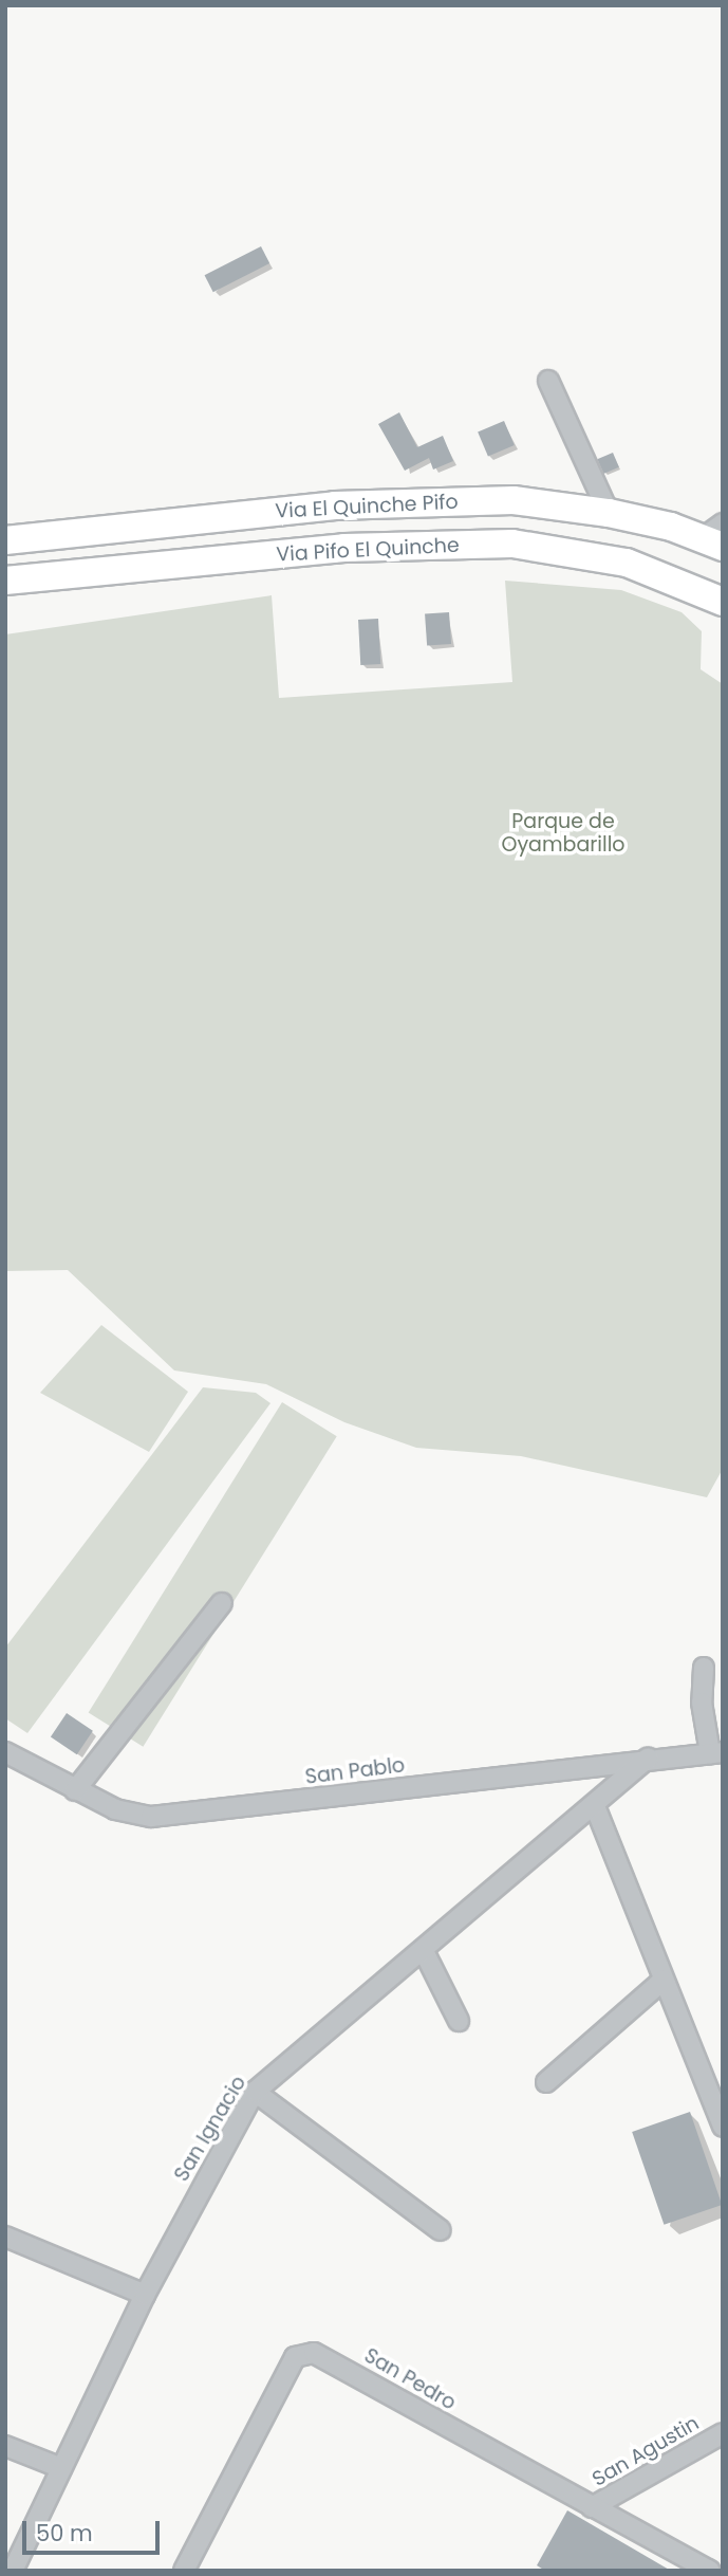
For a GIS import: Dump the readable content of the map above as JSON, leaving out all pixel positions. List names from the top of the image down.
{
  "streets": {
    "highway": ["Via El Quinche Pifo", "Via Pifo El Quinche"],
    "street": [
      "San Pablo",
      "San Ignacio",
      "San Pedro",
      "San Agustin"
    ]
  },
  "crossings": [
    ["San Pablo", "San Ignacio"],
    ["San Pedro", "San Agustin"]
  ],
  "parks": ["Parque de Oyambarillo"],
  "scale_bar": "50 m"
}
